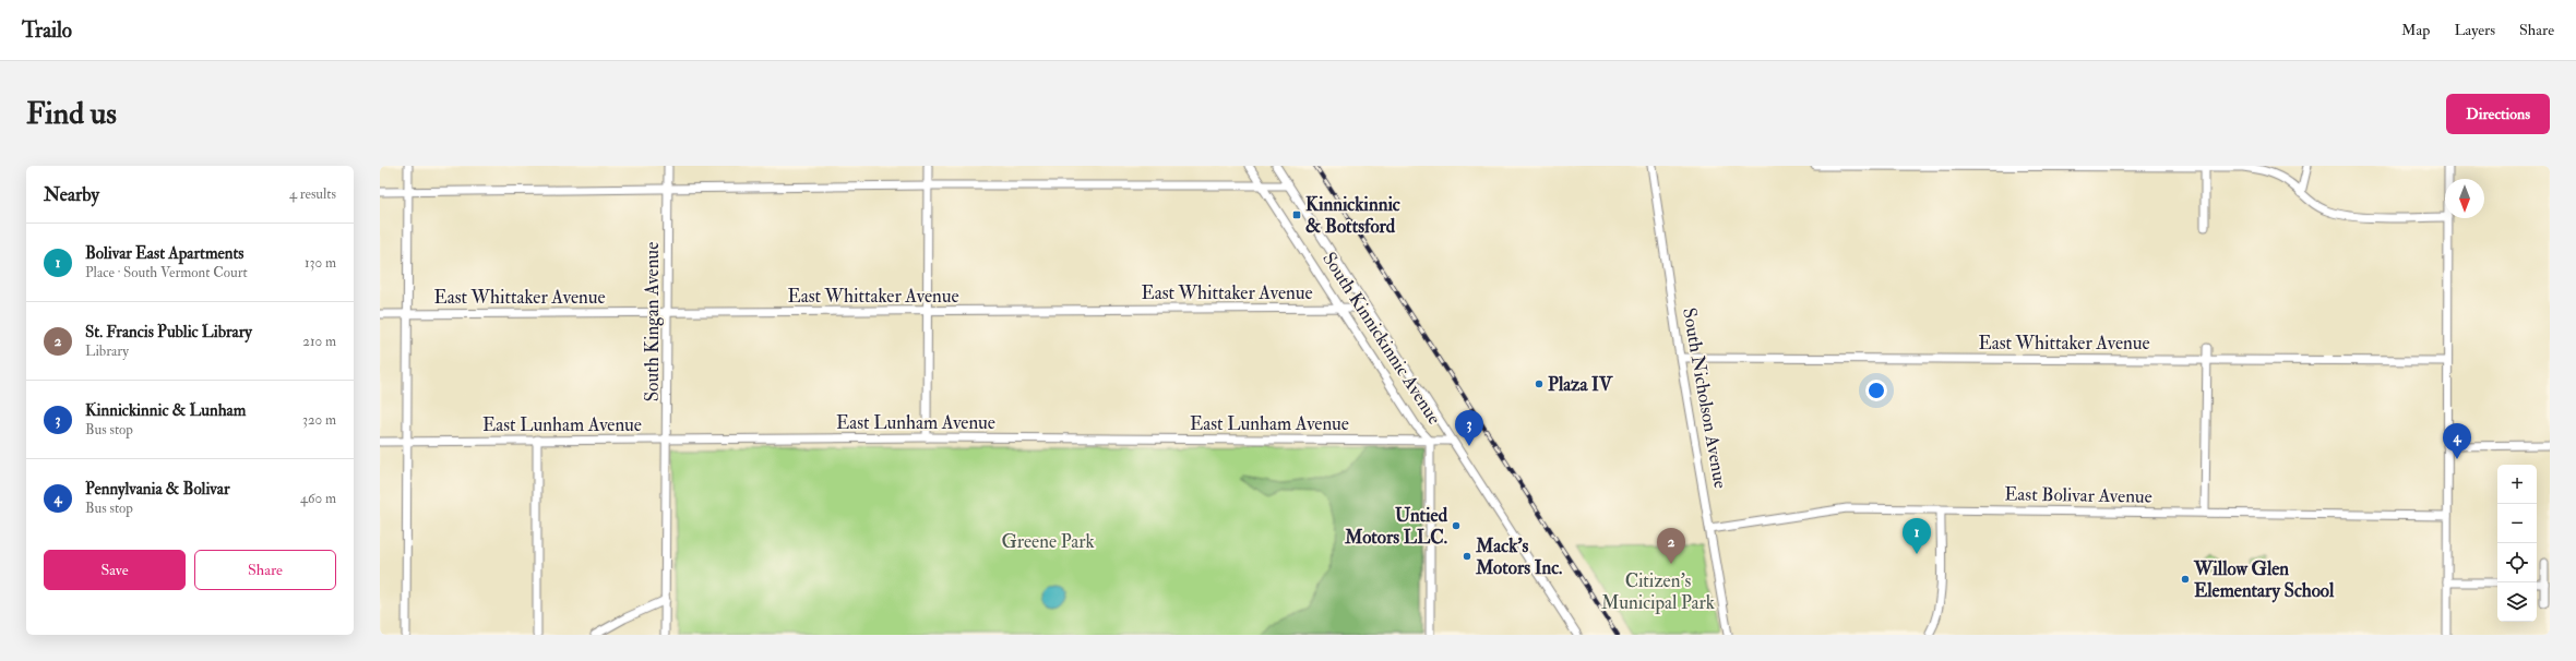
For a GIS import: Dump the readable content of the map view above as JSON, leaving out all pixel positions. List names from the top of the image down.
{
  "streets": {
    "street": [
      "East Whittaker Avenue",
      "South Kingan Avenue",
      "South Kinnickinnic Avenue",
      "South Nicholson Avenue",
      "East Lunham Avenue",
      "East Bolivar Avenue"
    ]
  },
  "crossings": [
    ["East Whittaker Avenue", "South Kingan Avenue"],
    ["East Whittaker Avenue", "South Kinnickinnic Avenue"],
    ["East Whittaker Avenue", "South Nicholson Avenue"],
    ["South Kingan Avenue", "East Lunham Avenue"],
    ["South Kinnickinnic Avenue", "East Lunham Avenue"],
    ["South Nicholson Avenue", "East Bolivar Avenue"]
  ],
  "parks": ["Greene Park", "Citizen's Municipal Park"],
  "places": {
    "transit": ["Kinnickinnic & Bottsford"],
    "other": [
      "Plaza IV",
      "Untied Motors LLC.",
      "Mack's Motors Inc.",
      "Willow Glen Elementary School"
    ]
  },
  "north": "bottom",
  "page": {
    "header": "Trailo",
    "nav": ["Map", "Layers", "Share"],
    "buttons": [
      "Directions",
      ["Save", "Share"]
    ],
    "title": "Find us",
    "heading": ["Nearby", "4 results"],
    "list": [
      {
        "mark": "1",
        "name": "Bolivar East Apartments",
        "note": "Place · South Vermont Court",
        "value": "130 m"
      },
      {
        "mark": "2",
        "name": "St. Francis Public Library",
        "note": "Library",
        "value": "210 m"
      },
      {
        "mark": "3",
        "name": "Kinnickinnic & Lunham",
        "note": "Bus stop",
        "value": "320 m"
      },
      {
        "mark": "4",
        "name": "Pennylvania & Bolivar",
        "note": "Bus stop",
        "value": "460 m"
      }
    ],
    "pins": [
      "3",
      "4",
      "1",
      "2"
    ],
    "map_buttons": ["+", "−"]
  }
}
